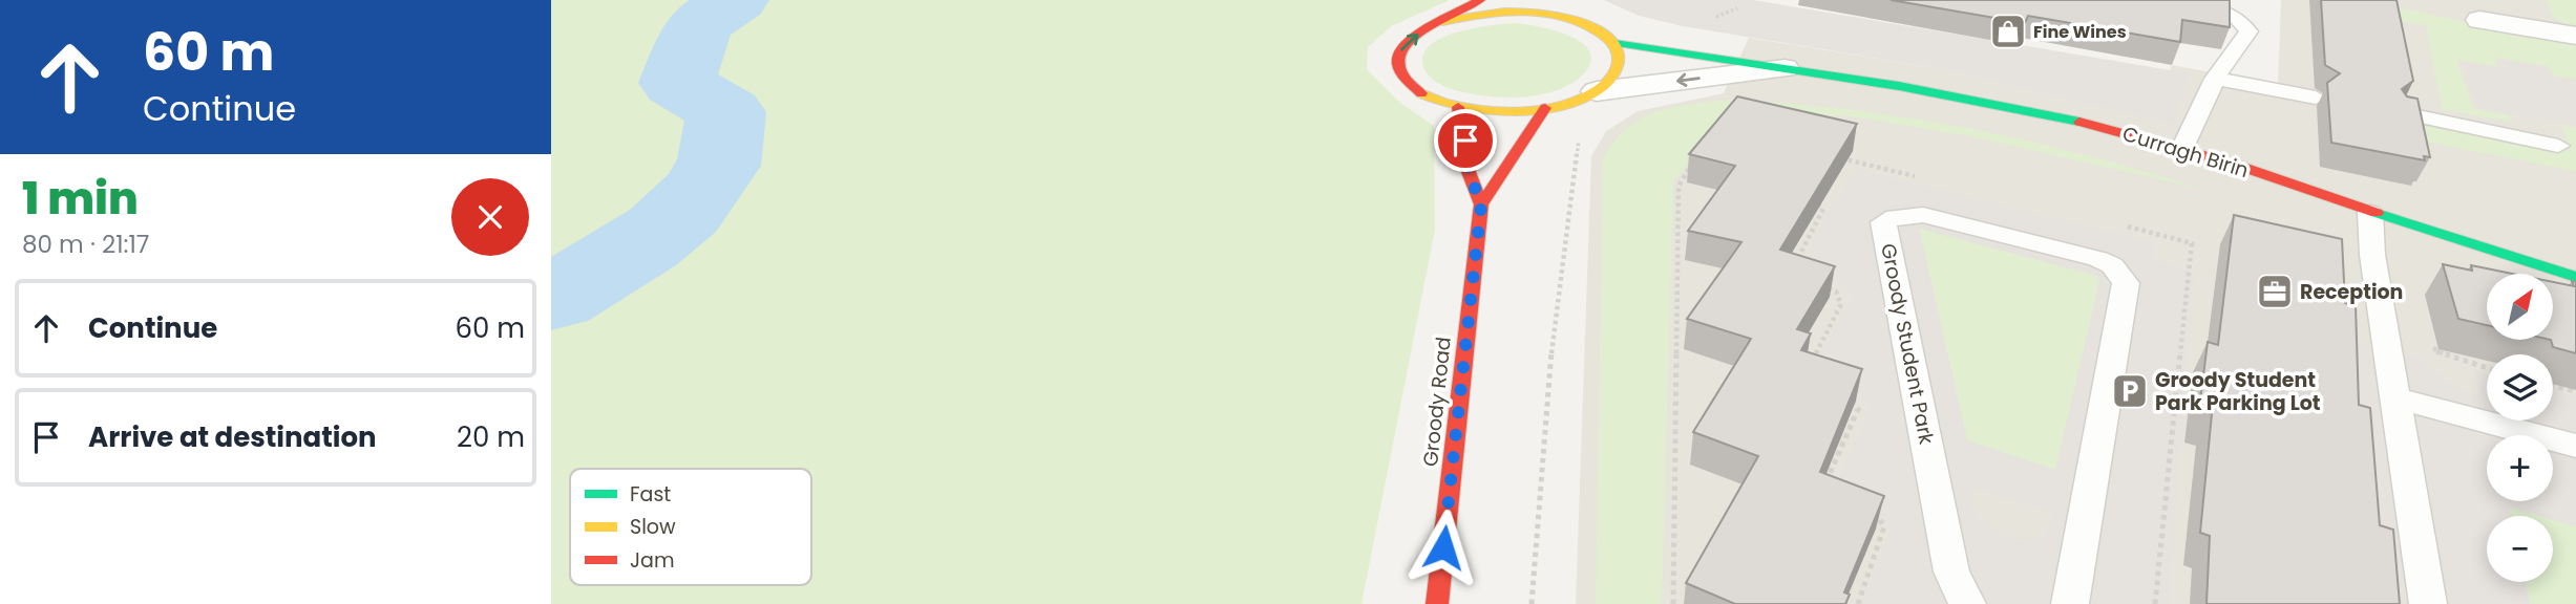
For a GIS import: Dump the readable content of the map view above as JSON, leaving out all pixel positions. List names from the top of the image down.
{
  "streets": {
    "street": ["Curragh Birin", "Groody Road"],
    "lane": ["Groody Student Park"]
  },
  "places": {
    "shop": ["Fine Wines"],
    "office": ["Reception"],
    "parking": ["Groody Student Park Parking Lot"]
  },
  "legend": ["Fast", "Slow", "Jam"],
  "north": "top right",
  "page": {
    "turn": ["60 m", "Continue"],
    "heading": ["1 min", "80 m · 21:17"],
    "map_buttons": ["+", "−"],
    "list": [
      {
        "name": "Continue",
        "value": "60 m"
      },
      {
        "name": "Arrive at destination",
        "value": "20 m"
      }
    ]
  }
}
